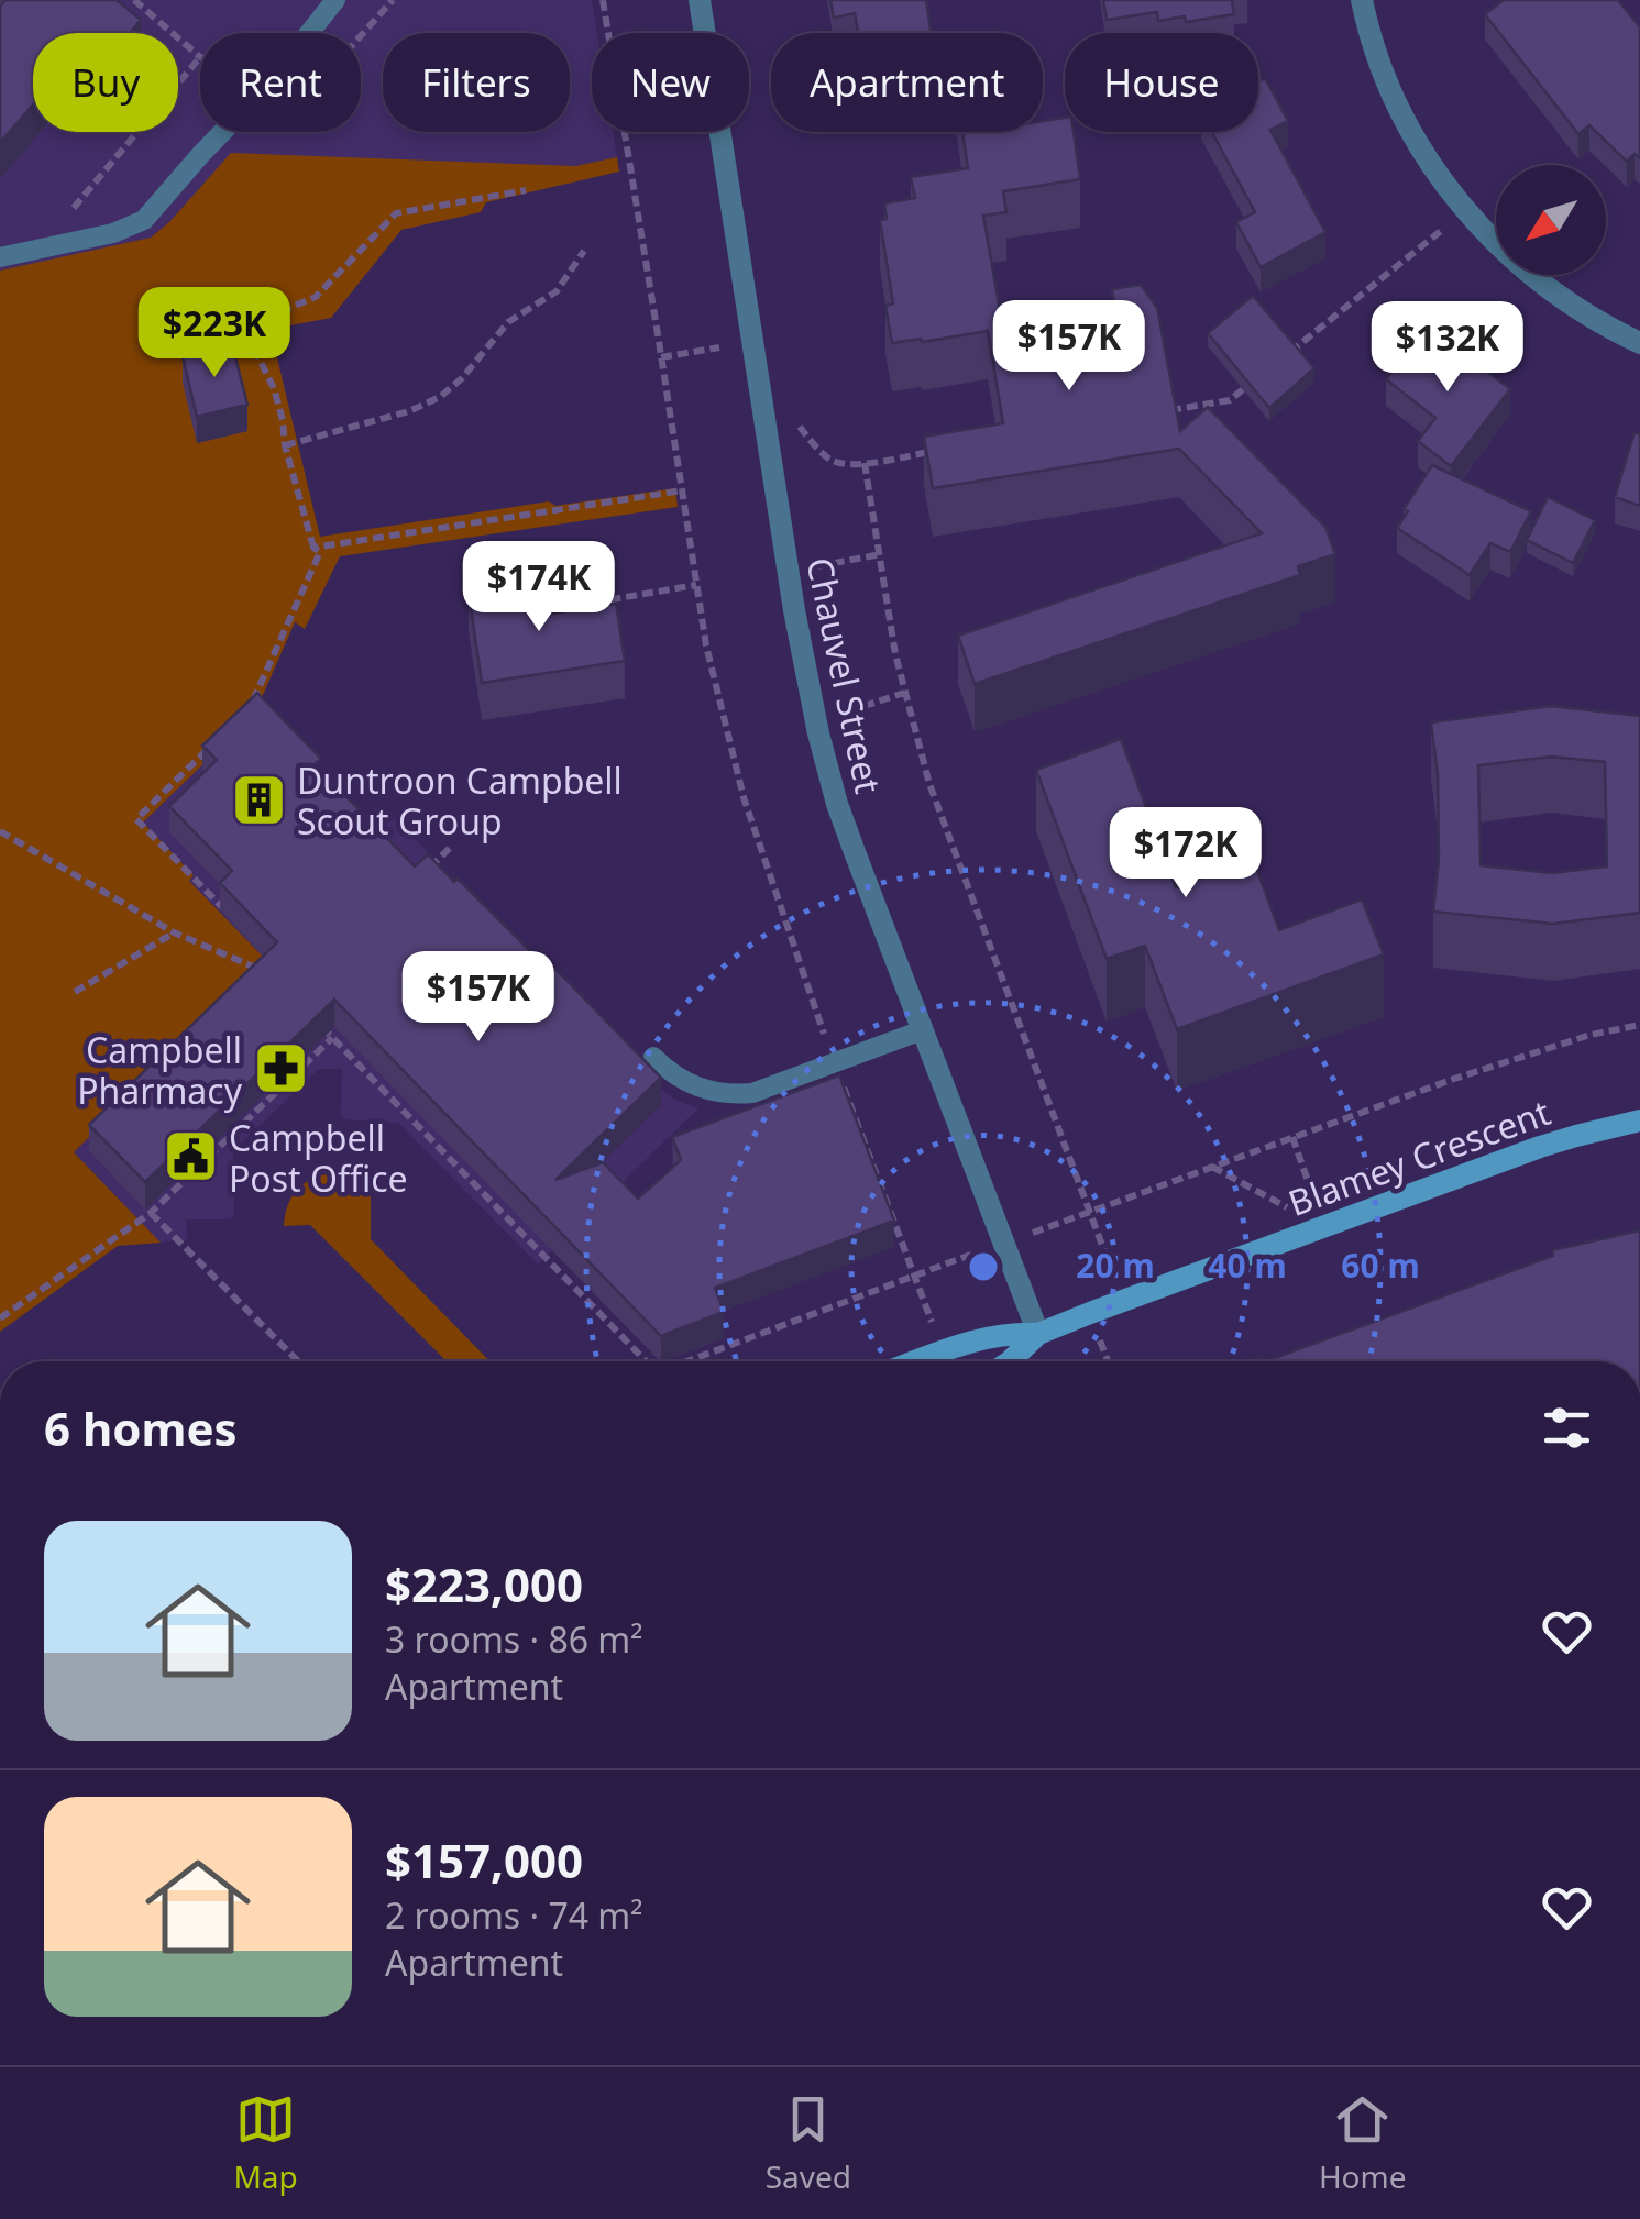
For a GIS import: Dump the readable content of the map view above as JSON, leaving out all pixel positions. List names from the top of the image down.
{
  "streets": {
    "street": ["Chauvel Street", "Blamey Crescent"]
  },
  "crossings": [
    ["Chauvel Street", "Blamey Crescent"]
  ],
  "places": {
    "building": ["Duntroon Campbell Scout Group"],
    "pharmacy": ["Campbell Pharmacy"],
    "public building": ["Campbell Post Office"]
  },
  "north": "bottom left",
  "page": {
    "chip": [
      "Buy",
      "Rent",
      "Filters",
      "New",
      "Apartment",
      "House"
    ],
    "price": [
      "$223K",
      "$157K",
      "$132K",
      "$174K",
      "$172K",
      "$157K"
    ],
    "heading": "6 homes",
    "list": [
      {
        "name": "$223,000",
        "note": "3 rooms · 86 m² · Apartment"
      },
      {
        "name": "$157,000",
        "note": "2 rooms · 74 m² · Apartment"
      }
    ],
    "tabs": ["Map", "Saved", "Home"]
  },
  "rings": ["20 m", "40 m", "60 m"]
}
